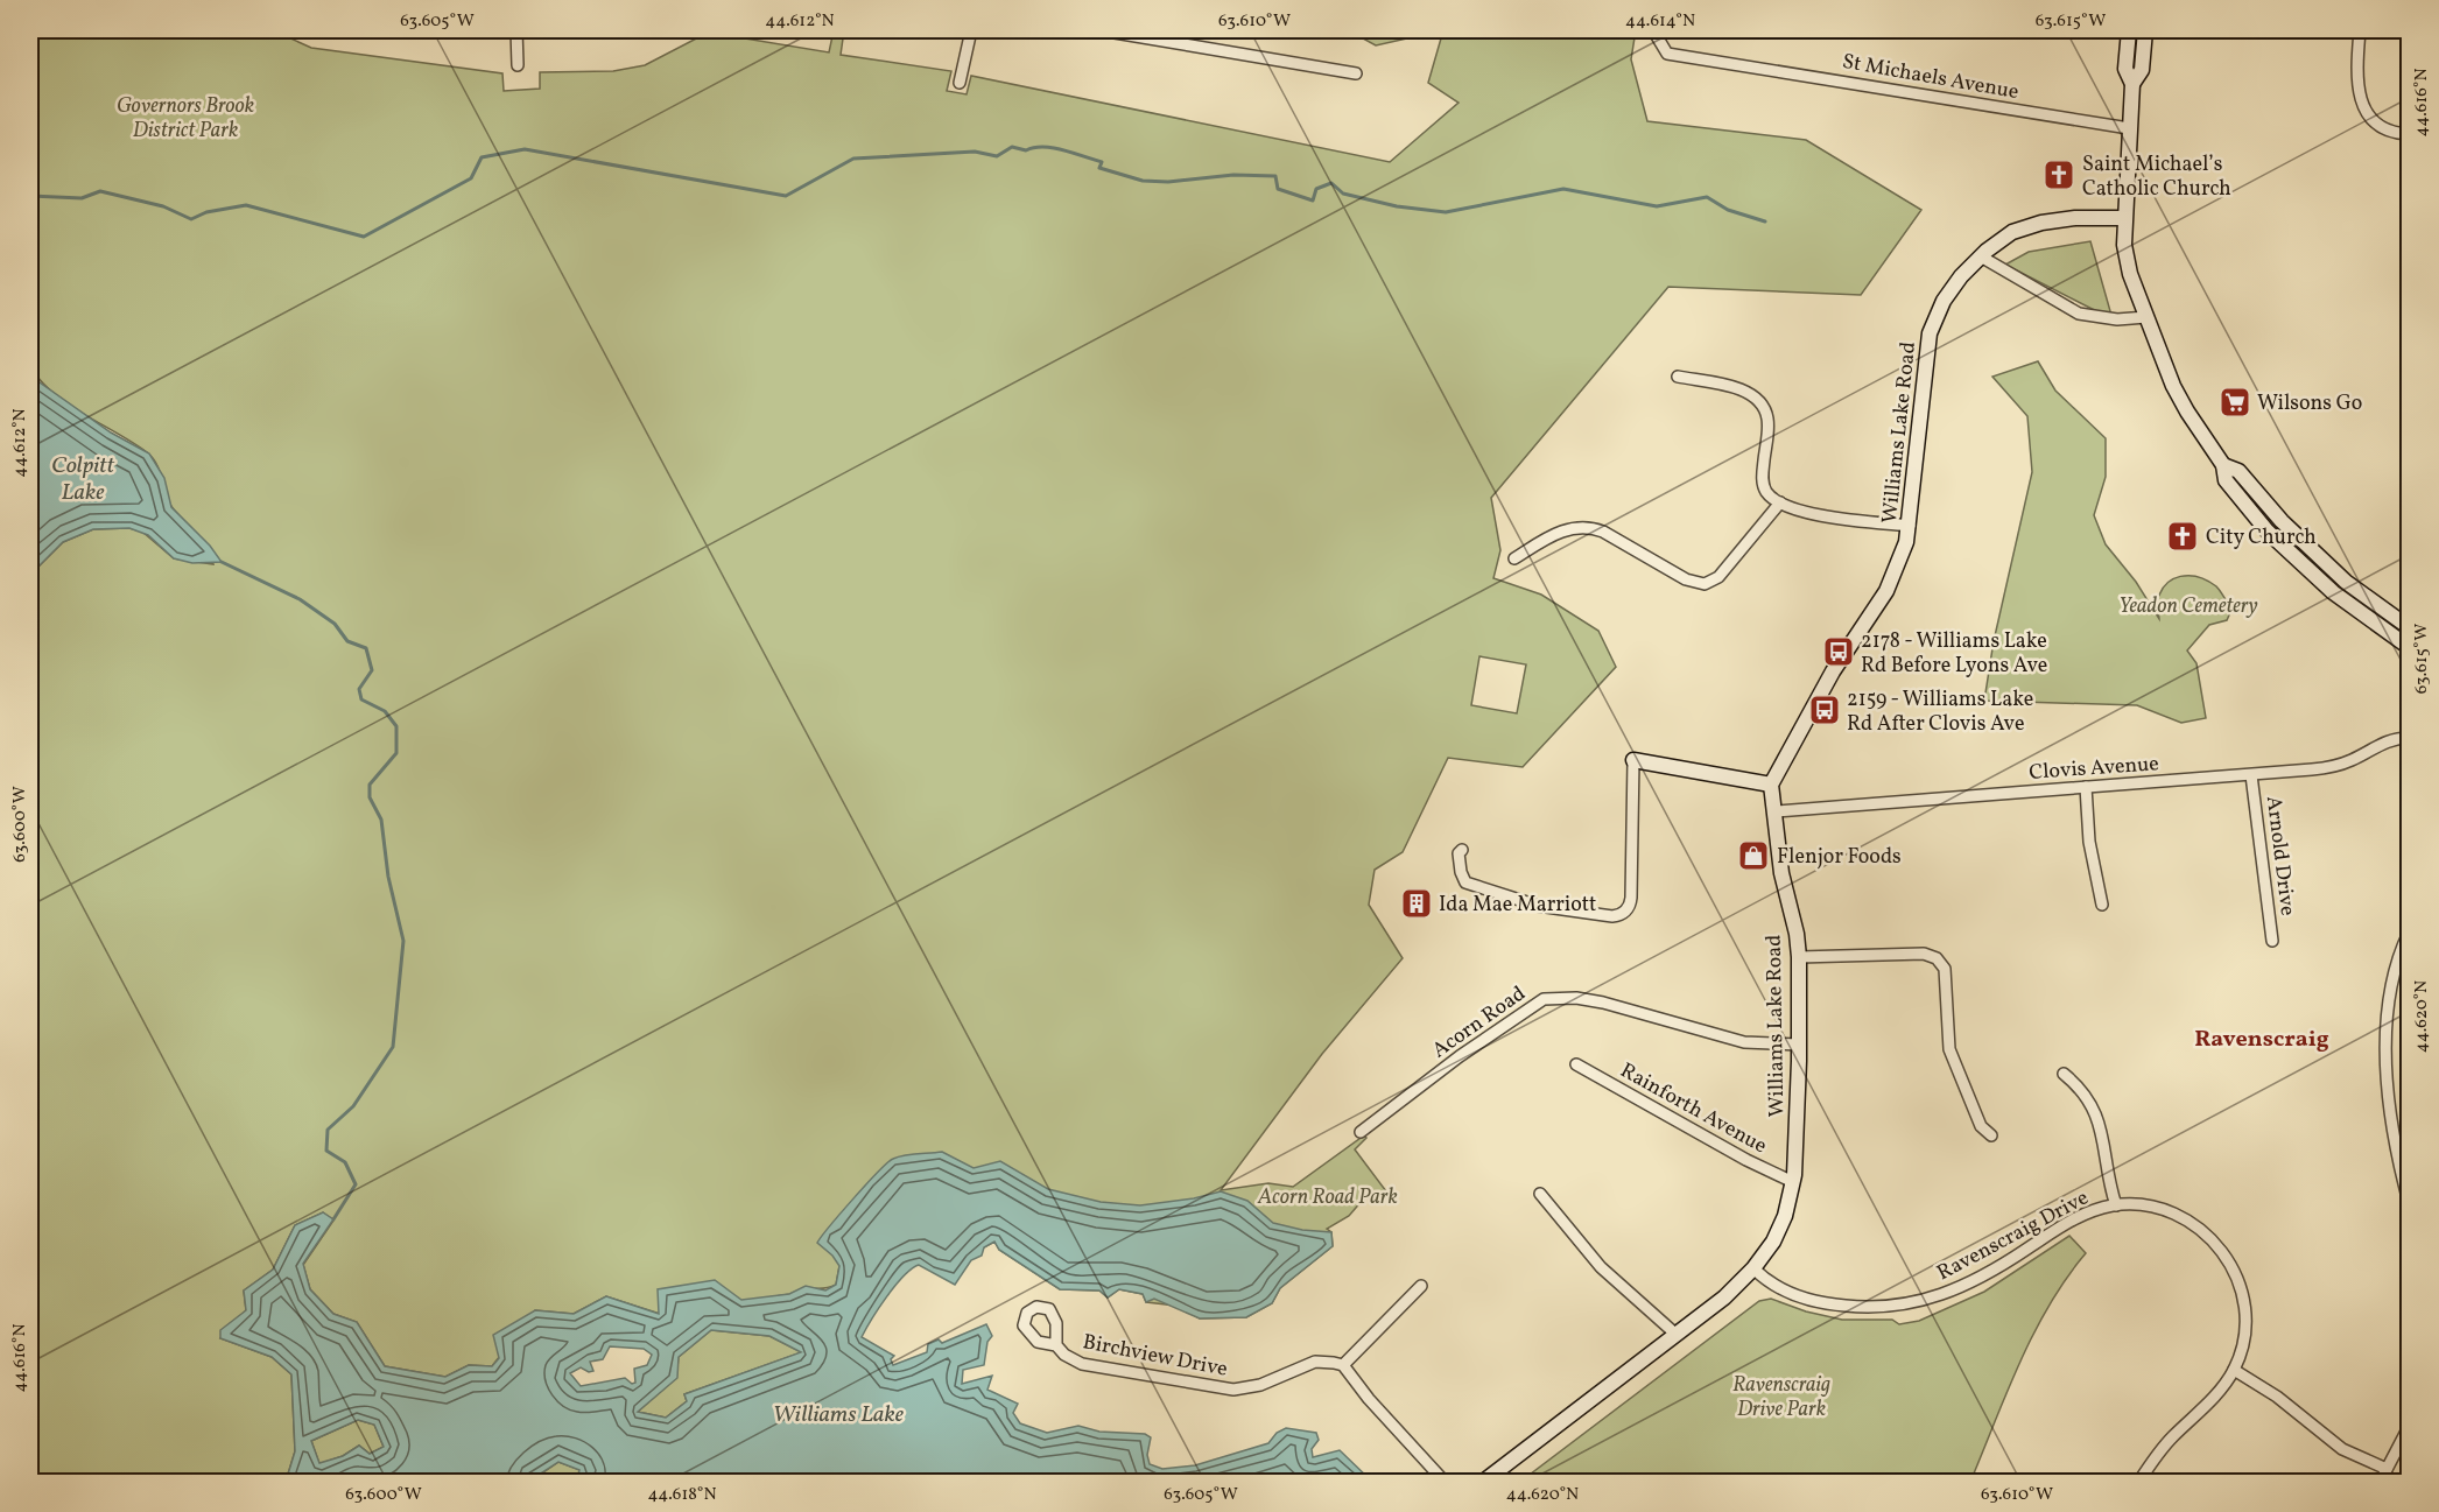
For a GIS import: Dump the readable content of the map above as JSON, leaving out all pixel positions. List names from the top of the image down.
{
  "streets": {
    "main road": ["Williams Lake Road"],
    "street": [
      "St Michaels Avenue",
      "Clovis Avenue",
      "Arnold Drive",
      "Acorn Road",
      "Rainforth Avenue",
      "Ravenscraig Drive",
      "Birchview Drive"
    ]
  },
  "crossings": [
    ["Williams Lake Road", "Clovis Avenue"],
    ["Williams Lake Road", "Acorn Road"],
    ["Williams Lake Road", "Rainforth Avenue"],
    ["Williams Lake Road", "Ravenscraig Drive"],
    ["Clovis Avenue", "Arnold Drive"]
  ],
  "districts": ["Ravenscraig"],
  "water": ["Colpitt Lake", "Williams Lake"],
  "parks": [
    "Governors Brook District Park",
    "Yeadon Cemetery",
    "Acorn Road Park",
    "Ravenscraig Drive Park"
  ],
  "places": {
    "church": ["Saint Michael’s Catholic Church", "City Church"],
    "supermarket": ["Wilsons Go"],
    "bus stop": ["2178 - Williams Lake Rd Before Lyons Ave", "2159 - Williams Lake Rd After Clovis Ave"],
    "shop": ["Flenjor Foods"],
    "building": ["Ida Mae Marriott"]
  },
  "coordinates": [
    "63.605°W",
    "44.612°N",
    "63.610°W",
    "44.614°N",
    "63.615°W",
    "44.616°N",
    "63.600°W",
    "44.620°N",
    "44.618°N"
  ]
}
